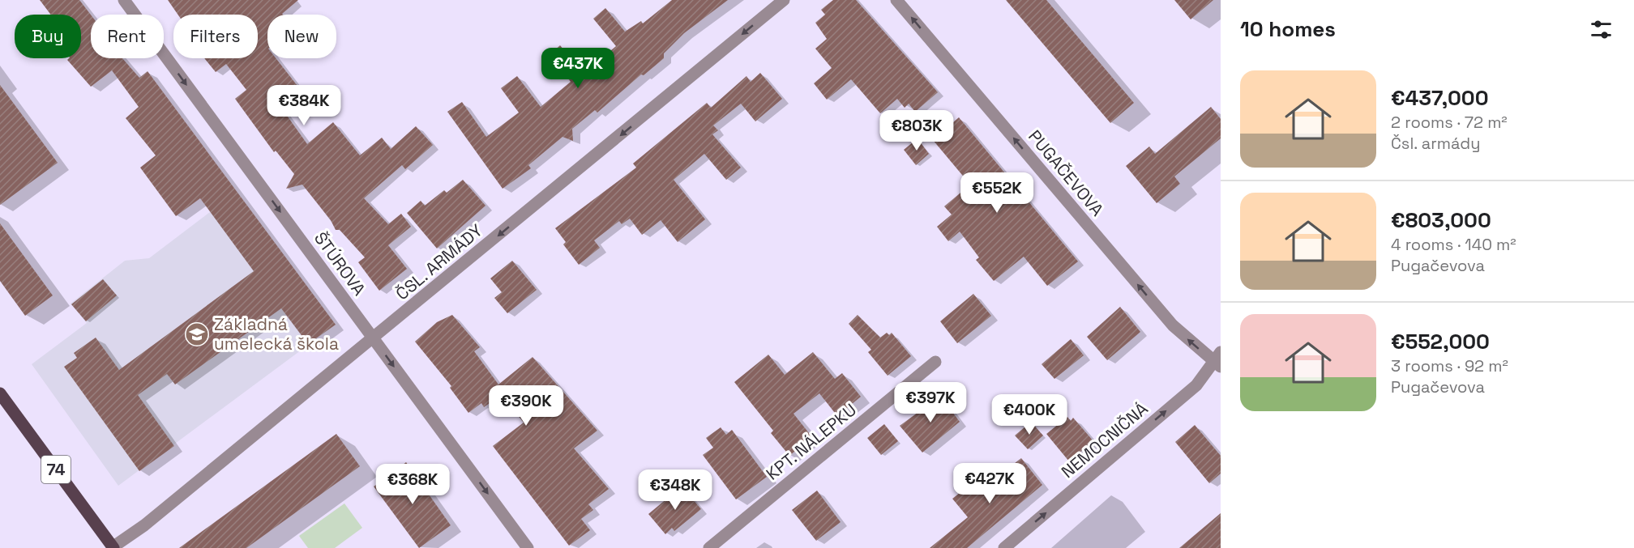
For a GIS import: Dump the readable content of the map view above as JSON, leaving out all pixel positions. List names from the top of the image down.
{
  "streets": {
    "main road": ["74"],
    "street": [
      "PUGAČEVOVA",
      "ČSL. ARMÁDY",
      "ŠTÚROVA",
      "NEMOCNIČNÁ",
      "KPT. NÁLEPKU"
    ]
  },
  "crossings": [
    ["PUGAČEVOVA", "NEMOCNIČNÁ"],
    ["ČSL. ARMÁDY", "ŠTÚROVA"],
    ["ČSL. ARMÁDY", "74"]
  ],
  "one_way": [
    "PUGAČEVOVA",
    "ČSL. ARMÁDY",
    "ŠTÚROVA",
    "NEMOCNIČNÁ"
  ],
  "places": {
    "school or university": ["Základná umelecká škola"]
  },
  "page": {
    "heading": "10 homes",
    "chip": [
      "Buy",
      "Rent",
      "Filters",
      "New"
    ],
    "price": [
      "€437K",
      "€384K",
      "€803K",
      "€552K",
      "€397K",
      "€390K",
      "€400K",
      "€427K",
      "€368K",
      "€348K"
    ],
    "list": [
      {
        "name": "€437,000",
        "note": "2 rooms · 72 m² · Čsl. armády"
      },
      {
        "name": "€803,000",
        "note": "4 rooms · 140 m² · Pugačevova"
      },
      {
        "name": "€552,000",
        "note": "3 rooms · 92 m² · Pugačevova"
      }
    ]
  }
}
